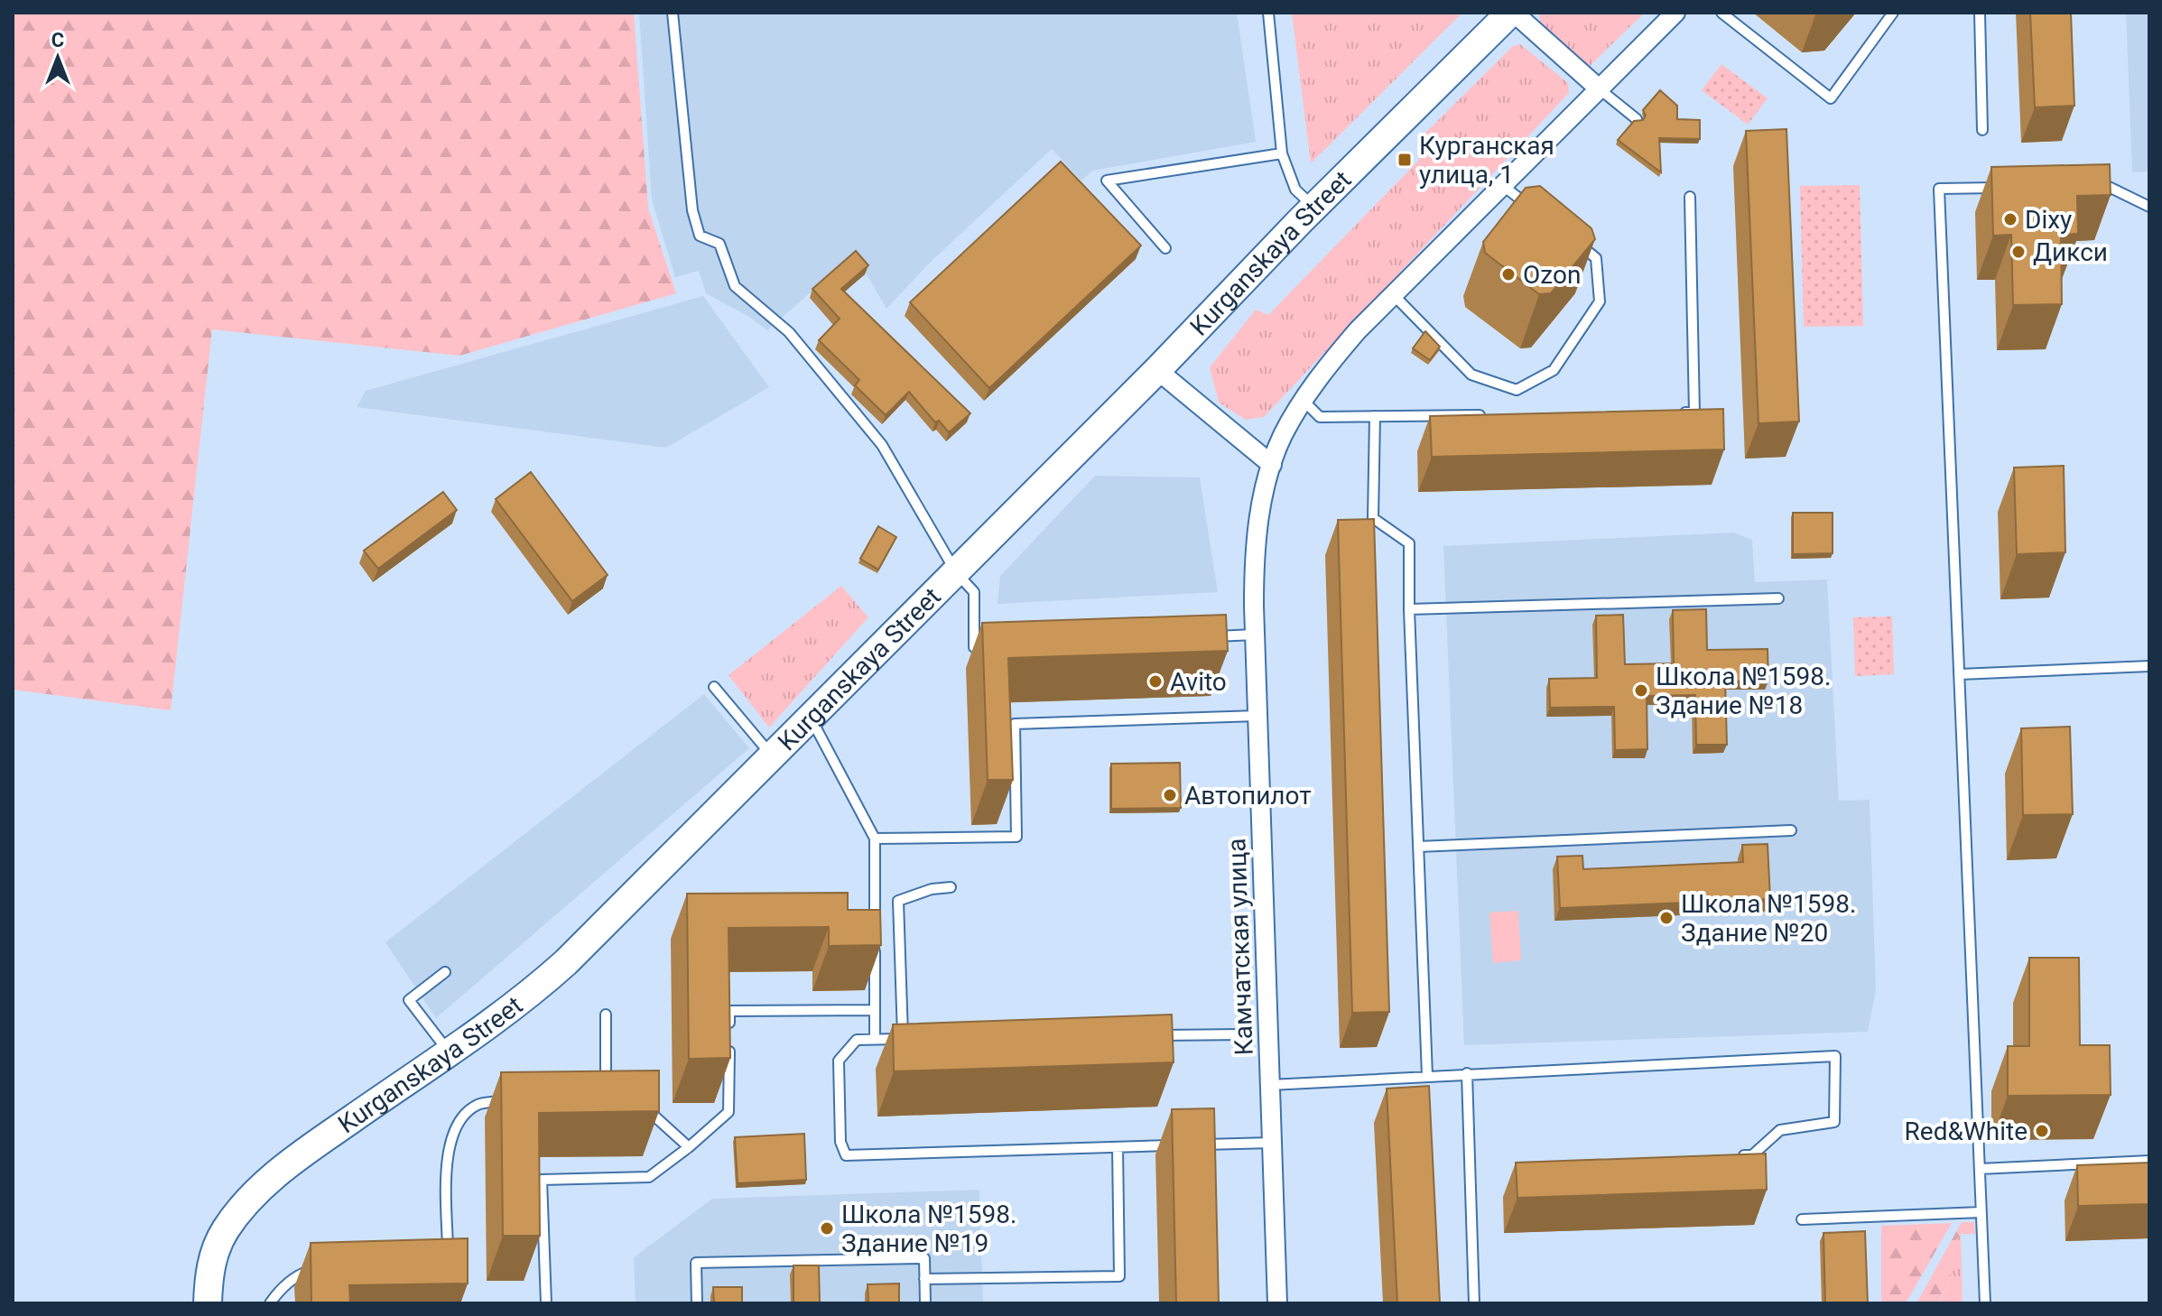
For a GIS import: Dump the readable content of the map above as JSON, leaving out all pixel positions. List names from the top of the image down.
{
  "streets": {
    "street": ["Kurganskaya Street", "Камчатская улица"]
  },
  "places": {
    "transit": ["Курганская улица, 1"],
    "other": [
      "Dixy",
      "Дикси",
      "Ozon",
      "Avito",
      "Школа №1598. Здание №18",
      "Автопилот",
      "Школа №1598. Здание №20",
      "Red&White",
      "Школа №1598. Здание №19"
    ]
  },
  "north": "top"
}
